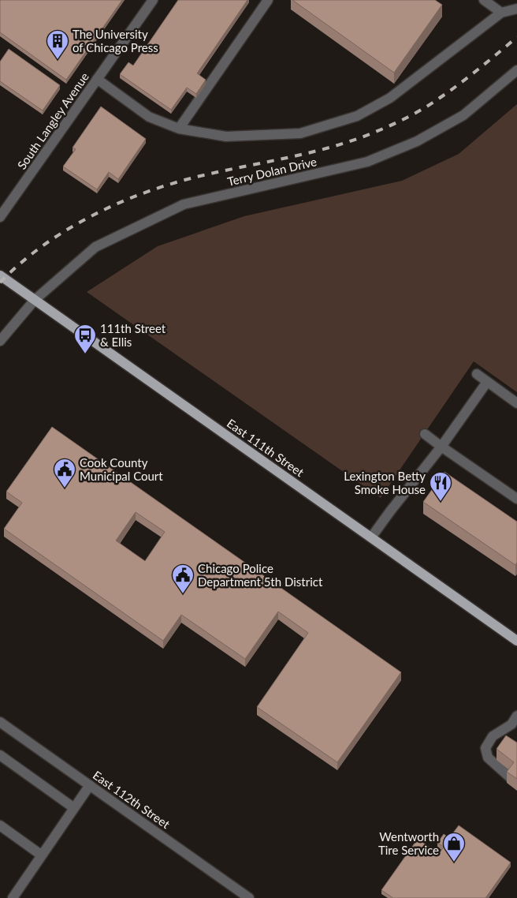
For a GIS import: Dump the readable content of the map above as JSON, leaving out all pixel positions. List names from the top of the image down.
{
  "streets": {
    "main road": ["East 111th Street"],
    "street": ["South Langley Avenue", "Terry Dolan Drive", "East 112th Street"]
  },
  "crossings": [
    ["Terry Dolan Drive", "East 111th Street"]
  ],
  "places": {
    "building": ["The University of Chicago Press"],
    "bus stop": ["111th Street & Ellis"],
    "public building": ["Cook County Municipal Court", "Chicago Police Department 5th District"],
    "restaurant": ["Lexington Betty Smoke House"],
    "shop": ["Wentworth Tire Service"]
  }
}
